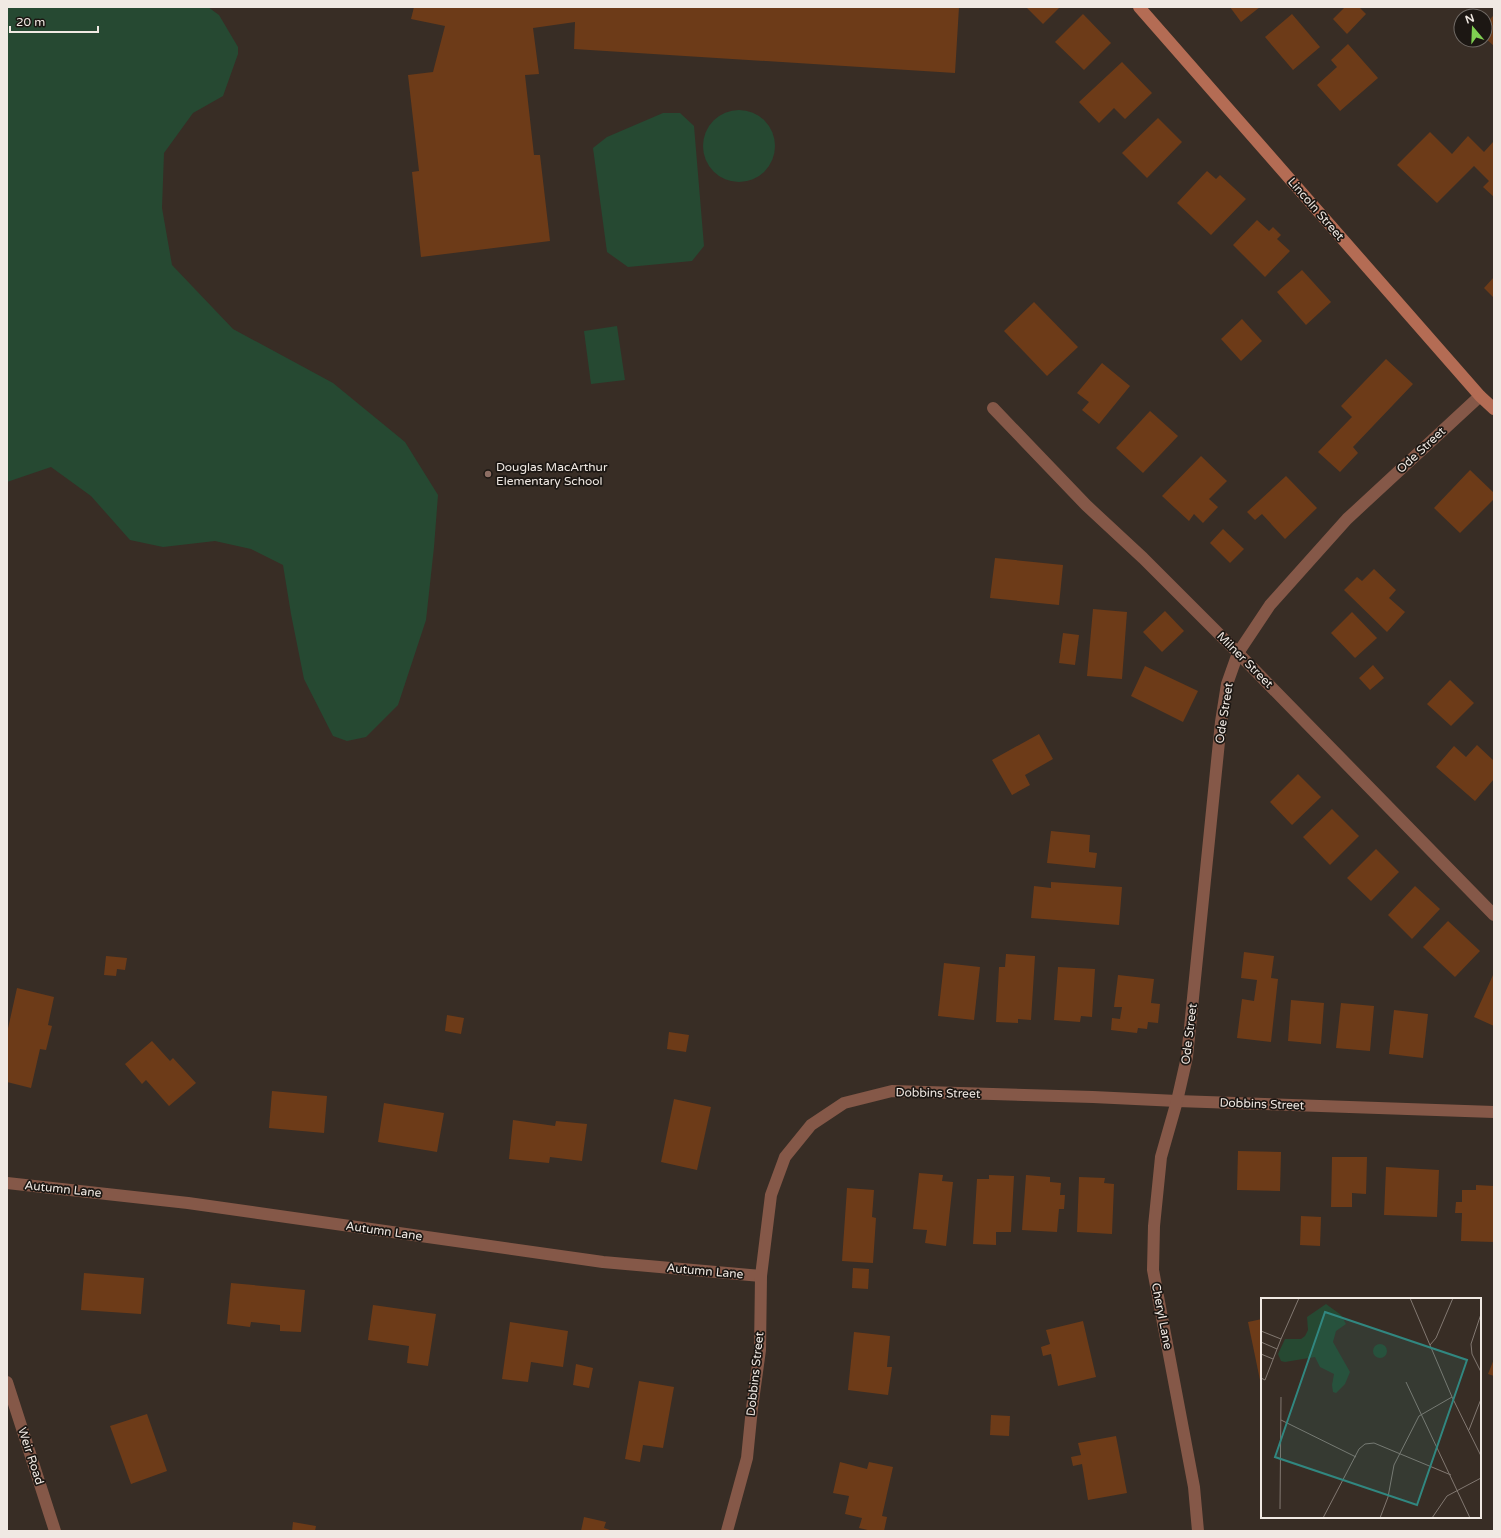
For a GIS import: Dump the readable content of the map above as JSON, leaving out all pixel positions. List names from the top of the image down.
{
  "streets": {
    "street": [
      "Lincoln Street",
      "Ode Street",
      "Milner Street",
      "Dobbins Street",
      "Autumn Lane",
      "Cheryl Lane",
      "Weir Road"
    ]
  },
  "crossings": [
    ["Lincoln Street", "Ode Street"],
    ["Ode Street", "Milner Street"],
    ["Ode Street", "Dobbins Street"],
    ["Ode Street", "Cheryl Lane"],
    ["Dobbins Street", "Autumn Lane"],
    ["Dobbins Street", "Cheryl Lane"]
  ],
  "places": ["Douglas MacArthur Elementary School"],
  "scale_bar": "20 m",
  "north": "top"
}
